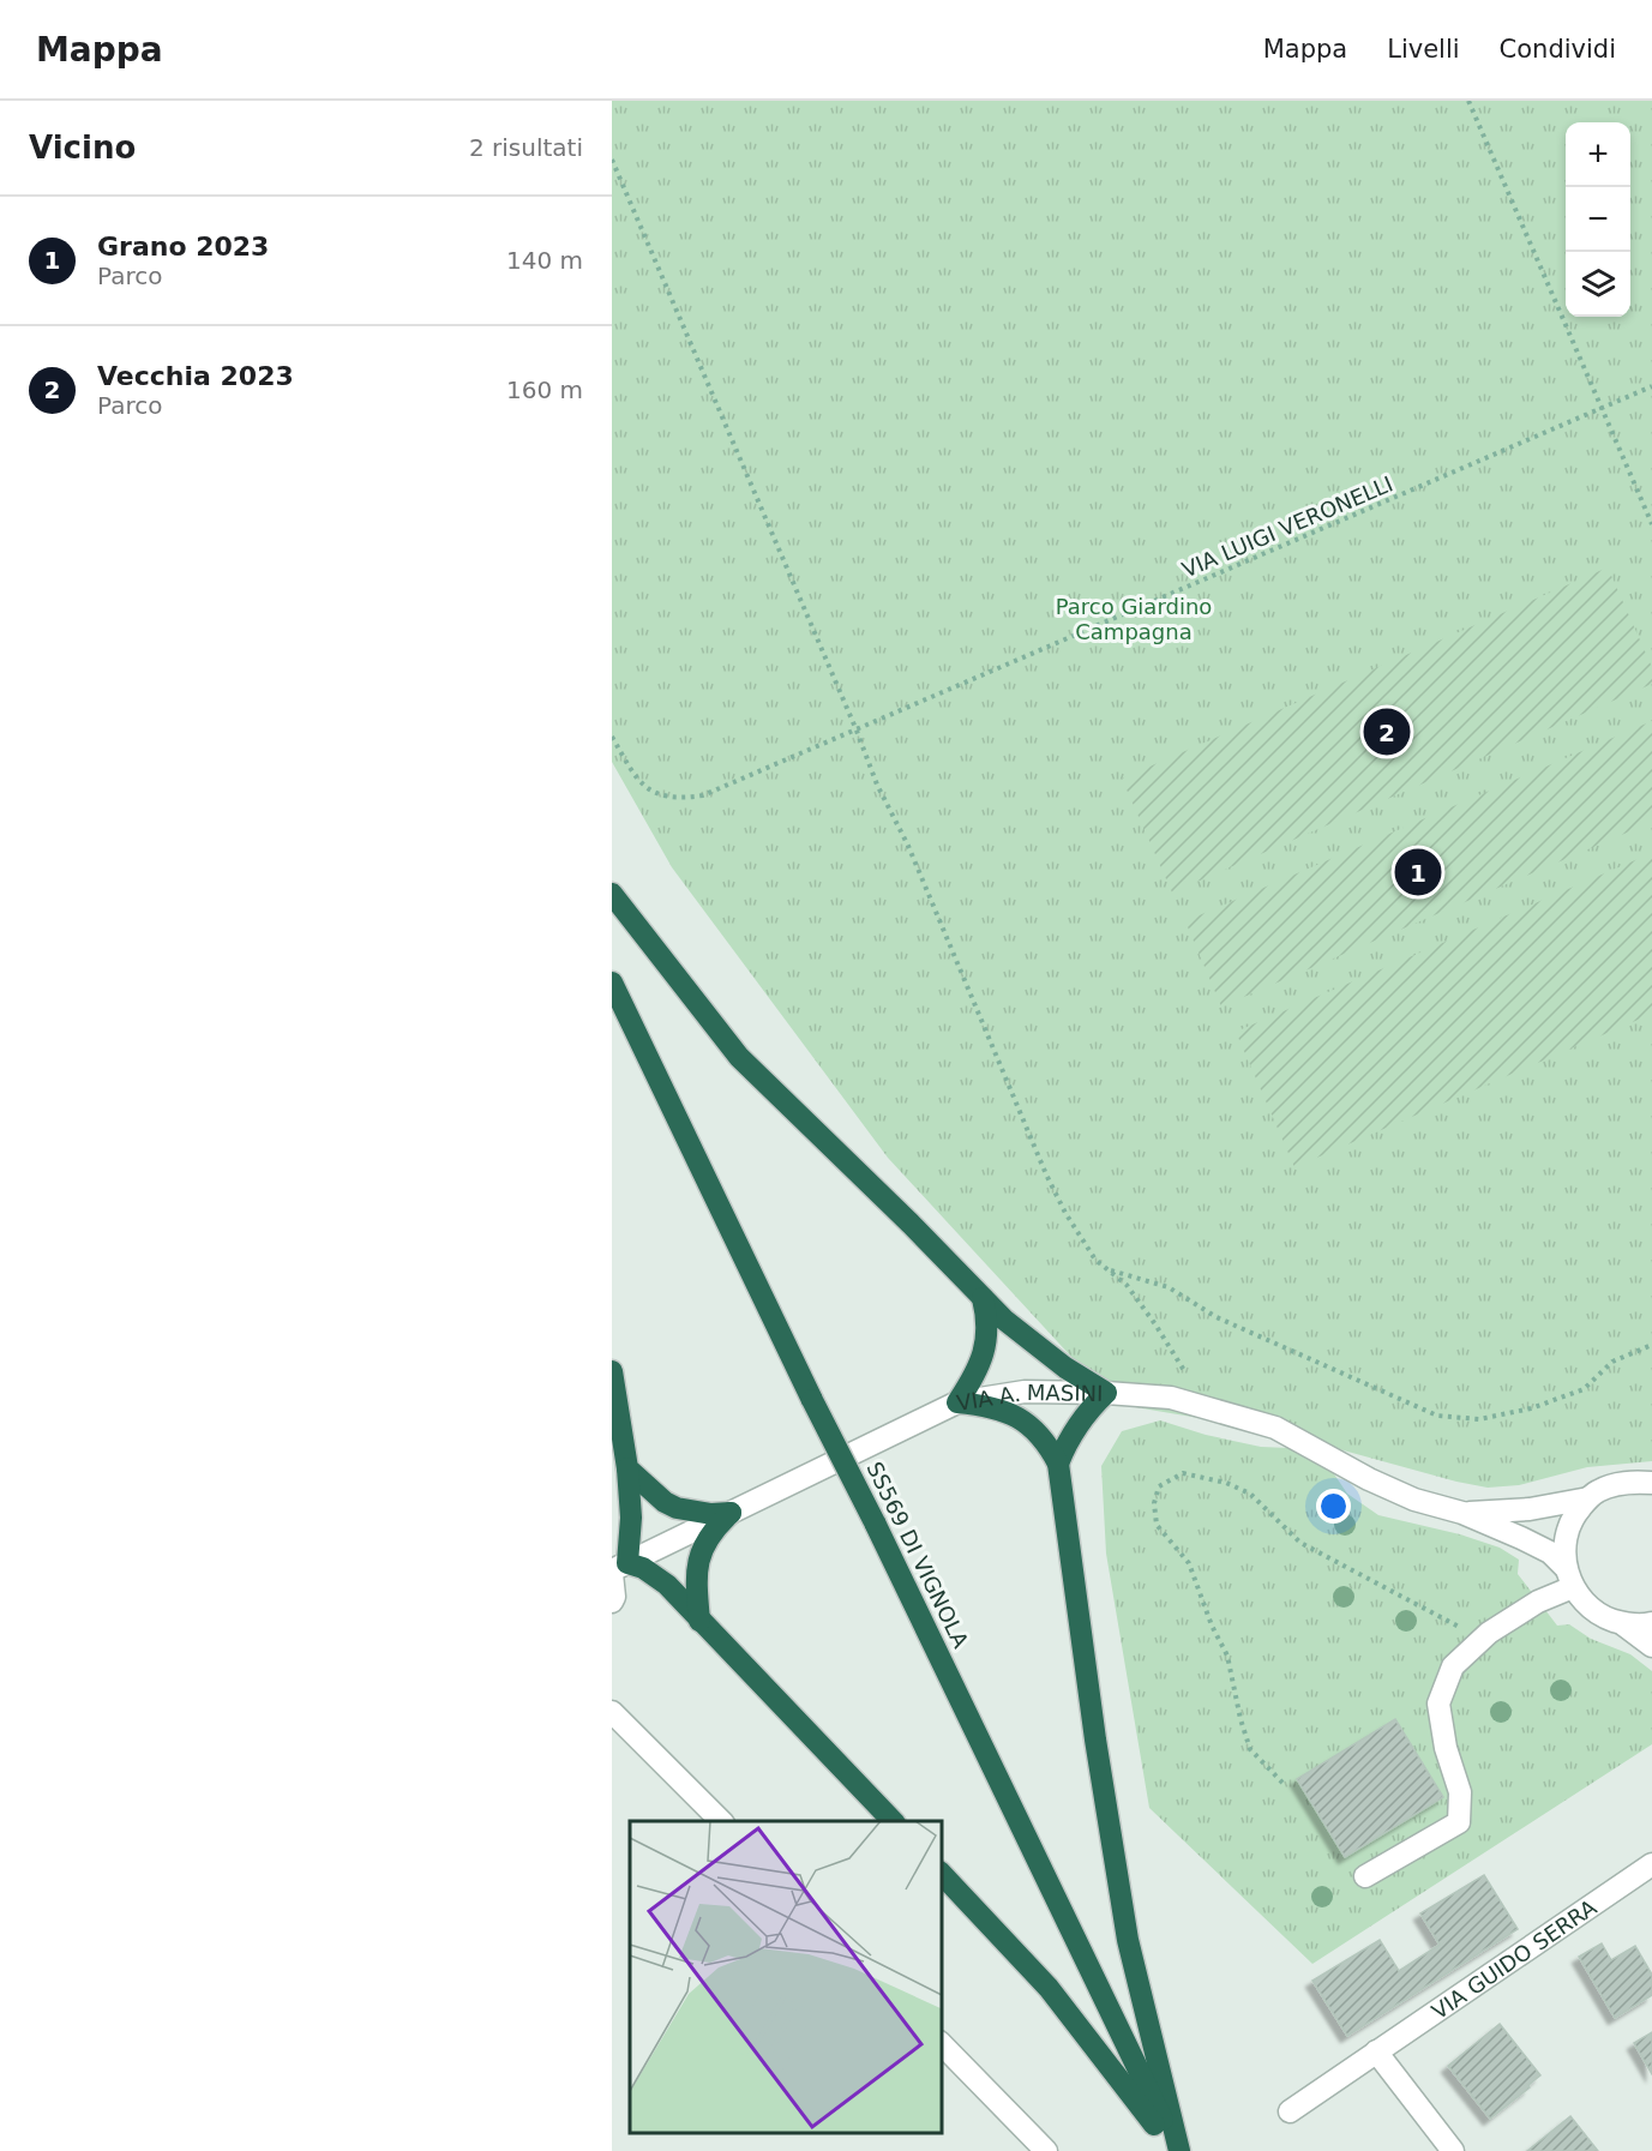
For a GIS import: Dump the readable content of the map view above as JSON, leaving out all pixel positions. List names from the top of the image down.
{
  "streets": {
    "highway": ["SS569 DI VIGNOLA"],
    "street": ["VIA A. MASINI", "VIA GUIDO SERRA"],
    "path": ["VIA LUIGI VERONELLI"]
  },
  "parks": ["Parco Giardino Campagna"],
  "page": {
    "header": "Mappa",
    "nav": ["Mappa", "Livelli", "Condividi"],
    "heading": ["Vicino", "2 risultati"],
    "map_buttons": ["+", "−"],
    "list": [
      {
        "mark": "1",
        "name": "Grano 2023",
        "note": "Parco",
        "value": "140 m"
      },
      {
        "mark": "2",
        "name": "Vecchia 2023",
        "note": "Parco",
        "value": "160 m"
      }
    ],
    "pins": ["2", "1"]
  }
}
